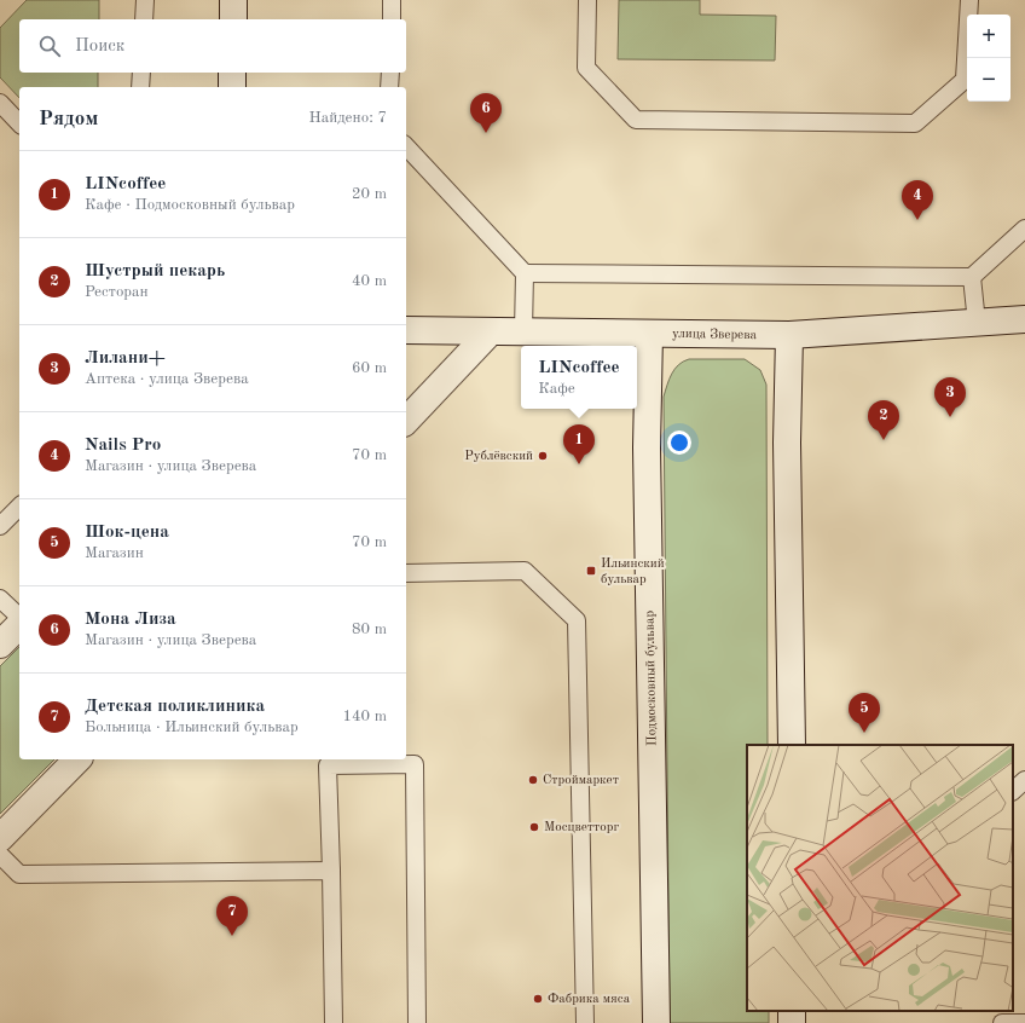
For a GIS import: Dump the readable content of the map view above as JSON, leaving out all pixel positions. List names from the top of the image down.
{
  "streets": {
    "street": ["улица Зверева", "Подмосковный бульвар"]
  },
  "crossings": [
    ["улица Зверева", "Подмосковный бульвар"]
  ],
  "places": {
    "other": [
      "Рублёвский",
      "Строймаркет",
      "Мосцветторг",
      "Фабрика мяса"
    ],
    "transit": ["Ильинский бульвар"]
  },
  "page": {
    "map_buttons": ["+", "−"],
    "search": "Поиск",
    "heading": ["Рядом", "Найдено: 7"],
    "pins": [
      "6",
      "4",
      "3",
      "2",
      "1",
      "5",
      "7"
    ],
    "list": [
      {
        "mark": "1",
        "name": "LINcoffee",
        "note": "Кафе · Подмосковный бульвар",
        "value": "20 m"
      },
      {
        "mark": "2",
        "name": "Шустрый пекарь",
        "note": "Ресторан",
        "value": "40 m"
      },
      {
        "mark": "3",
        "name": "Лилани+",
        "note": "Аптека · улица Зверева",
        "value": "60 m"
      },
      {
        "mark": "4",
        "name": "Nails Pro",
        "note": "Магазин · улица Зверева",
        "value": "70 m"
      },
      {
        "mark": "5",
        "name": "Шок-цена",
        "note": "Магазин",
        "value": "70 m"
      },
      {
        "mark": "6",
        "name": "Мона Лиза",
        "note": "Магазин · улица Зверева",
        "value": "80 m"
      },
      {
        "mark": "7",
        "name": "Детская поликлиника",
        "note": "Больница · Ильинский бульвар",
        "value": "140 m"
      }
    ],
    "popup": ["LINcoffee", "Кафе"]
  }
}
